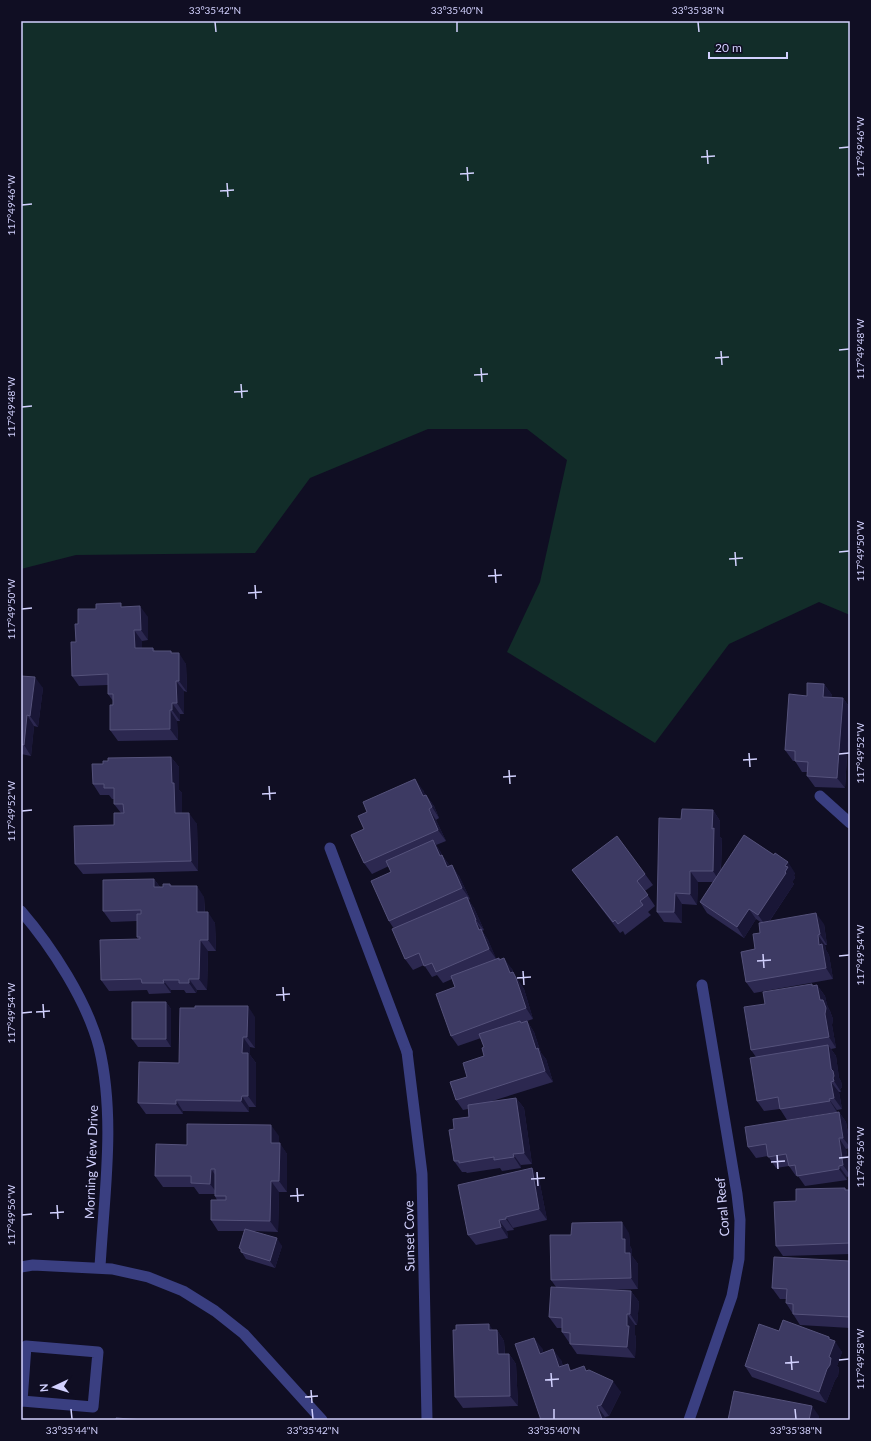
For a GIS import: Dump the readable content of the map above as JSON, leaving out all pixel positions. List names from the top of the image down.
{
  "streets": {
    "street": ["Morning View Drive", "Coral Reef", "Sunset Cove"]
  },
  "scale_bar": "20 m",
  "north": "left",
  "coordinates": [
    "33°35'42\"N",
    "33°35'40\"N",
    "33°35'38\"N",
    "117°49'46\"W",
    "117°49'48\"W",
    "117°49'50\"W",
    "117°49'52\"W",
    "117°49'54\"W",
    "117°49'56\"W",
    "117°49'58\"W",
    "33°35'44\"N"
  ]
}
